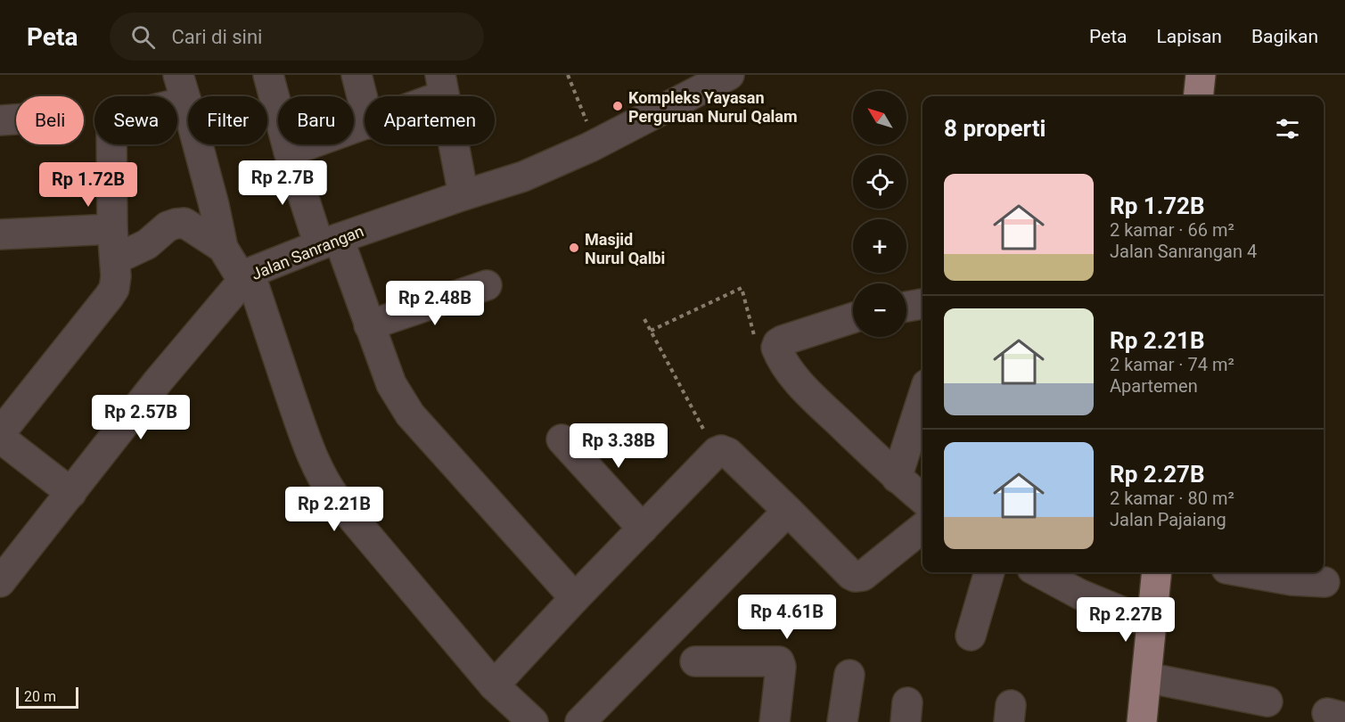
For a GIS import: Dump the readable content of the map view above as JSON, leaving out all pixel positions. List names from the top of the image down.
{
  "streets": {
    "street": ["Jalan Sanrangan"]
  },
  "places": ["Kompleks Yayasan Perguruan Nurul Qalam", "Masjid Nurul Qalbi"],
  "scale_bar": "20 m",
  "north": "top left",
  "page": {
    "header": "Peta",
    "search": "Cari di sini",
    "nav": ["Peta", "Lapisan", "Bagikan"],
    "map_buttons": ["+", "−"],
    "chip": [
      "Beli",
      "Sewa",
      "Filter",
      "Baru",
      "Apartemen"
    ],
    "heading": "8 properti",
    "price": [
      "Rp 2.7B",
      "Rp 1.72B",
      "Rp 2.48B",
      "Rp 2.57B",
      "Rp 3.38B",
      "Rp 2.21B",
      "Rp 4.61B",
      "Rp 2.27B"
    ],
    "list": [
      {
        "name": "Rp 1.72B",
        "note": "2 kamar · 66 m² · Jalan Sanrangan 4"
      },
      {
        "name": "Rp 2.21B",
        "note": "2 kamar · 74 m² · Apartemen"
      },
      {
        "name": "Rp 2.27B",
        "note": "2 kamar · 80 m² · Jalan Pajaiang"
      }
    ],
    "scale": "20 m"
  }
}
